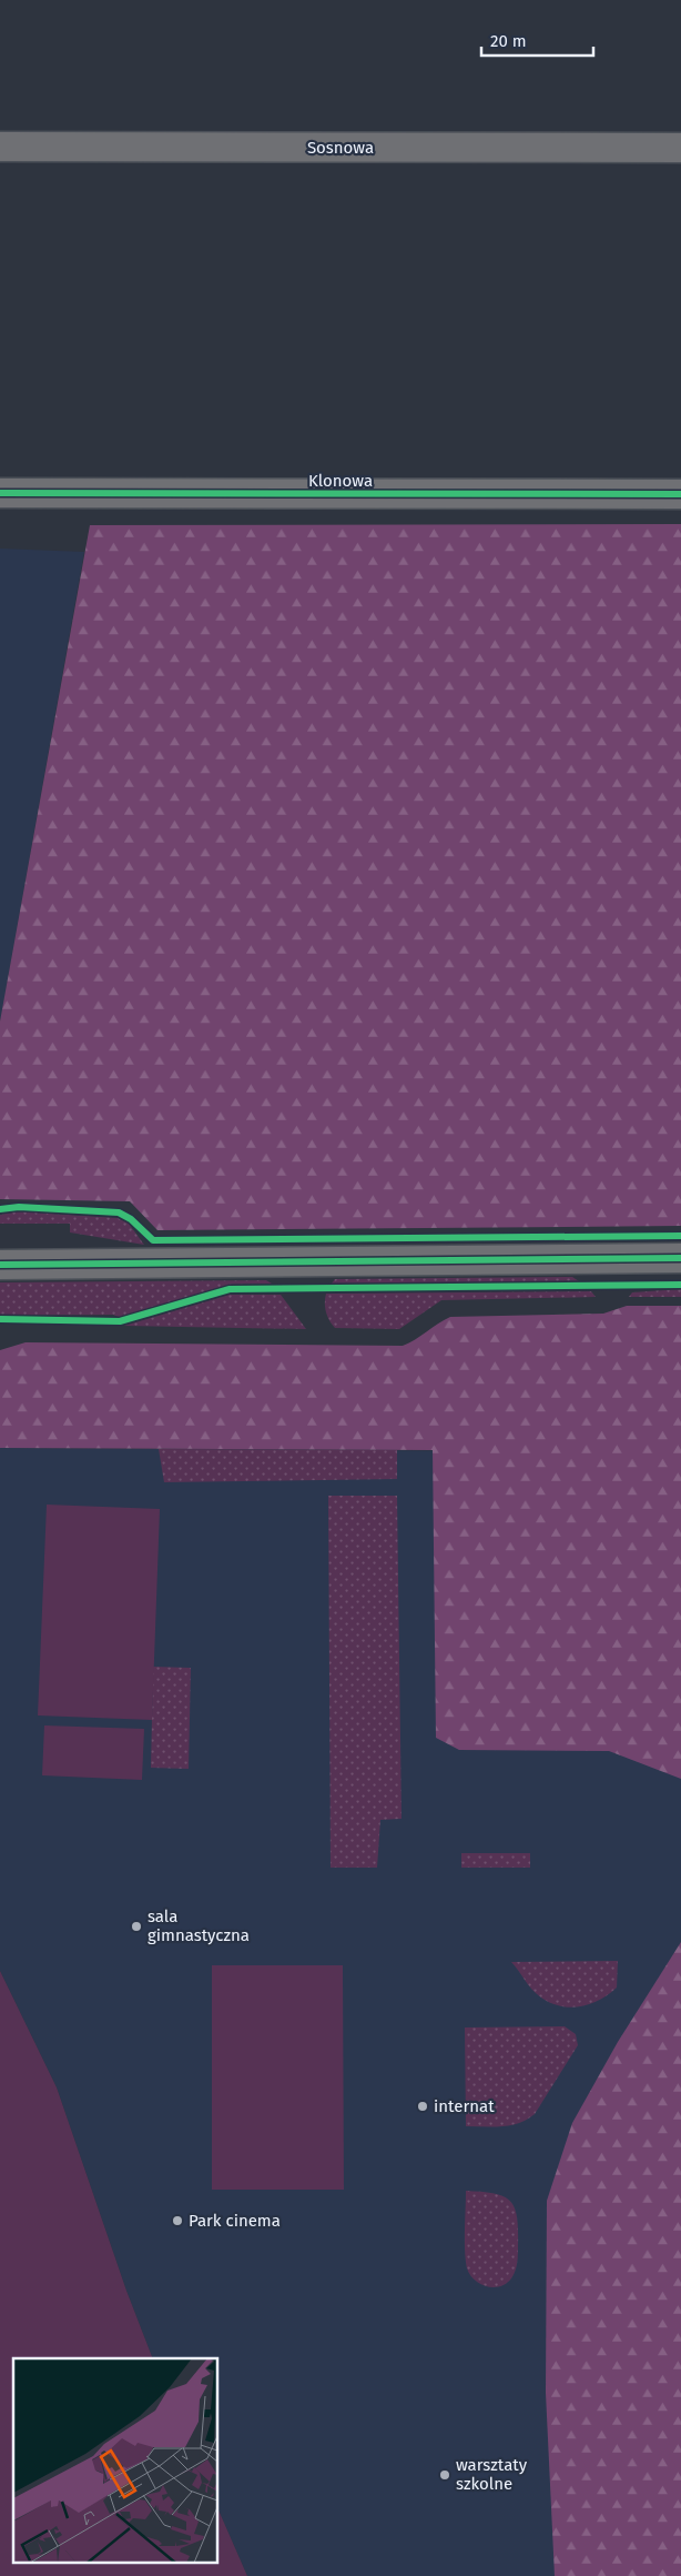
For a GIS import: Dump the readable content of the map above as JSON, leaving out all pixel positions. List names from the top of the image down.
{
  "streets": {
    "street": ["Sosnowa", "Klonowa"]
  },
  "places": [
    "sala gimnastyczna",
    "internat",
    "Park cinema",
    "warsztaty szkolne"
  ],
  "scale_bar": "20 m"
}
